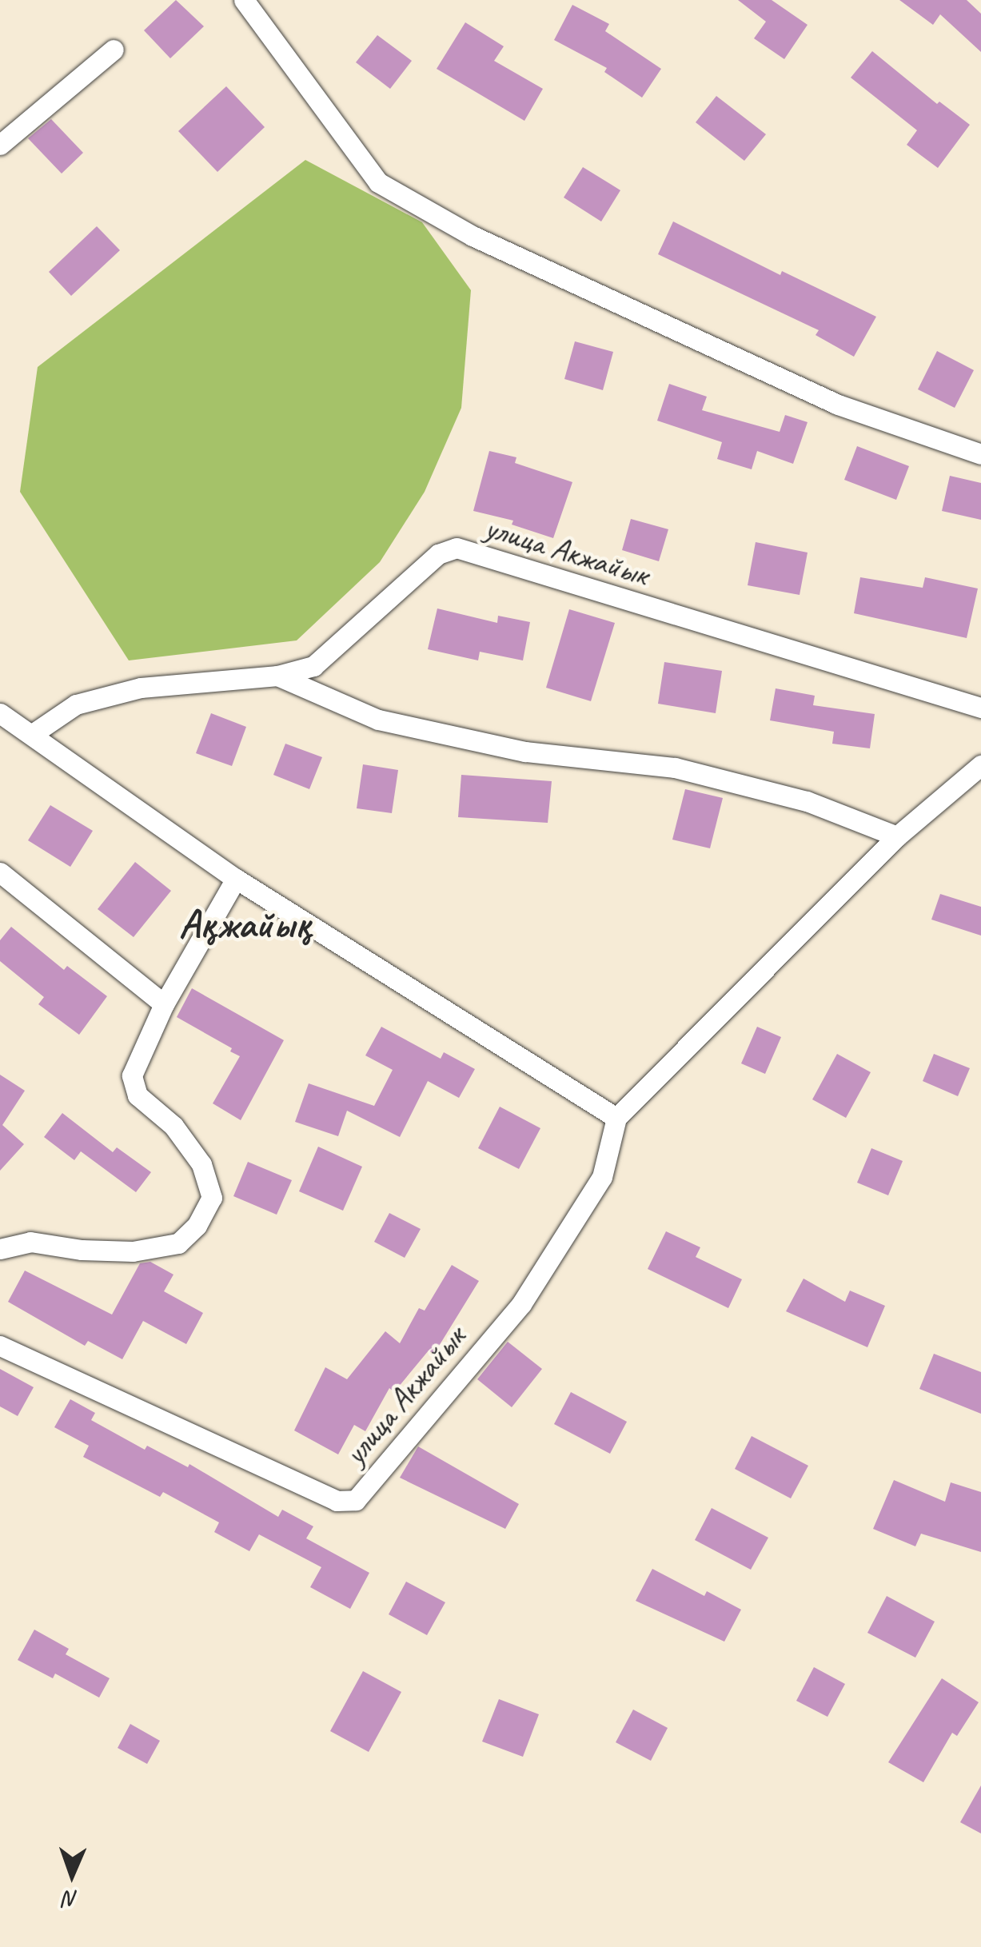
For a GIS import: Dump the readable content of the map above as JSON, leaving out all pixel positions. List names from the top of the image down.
{
  "streets": {
    "street": ["улица Акжайык"]
  },
  "districts": ["Ақжайық"],
  "north": "bottom"
}
